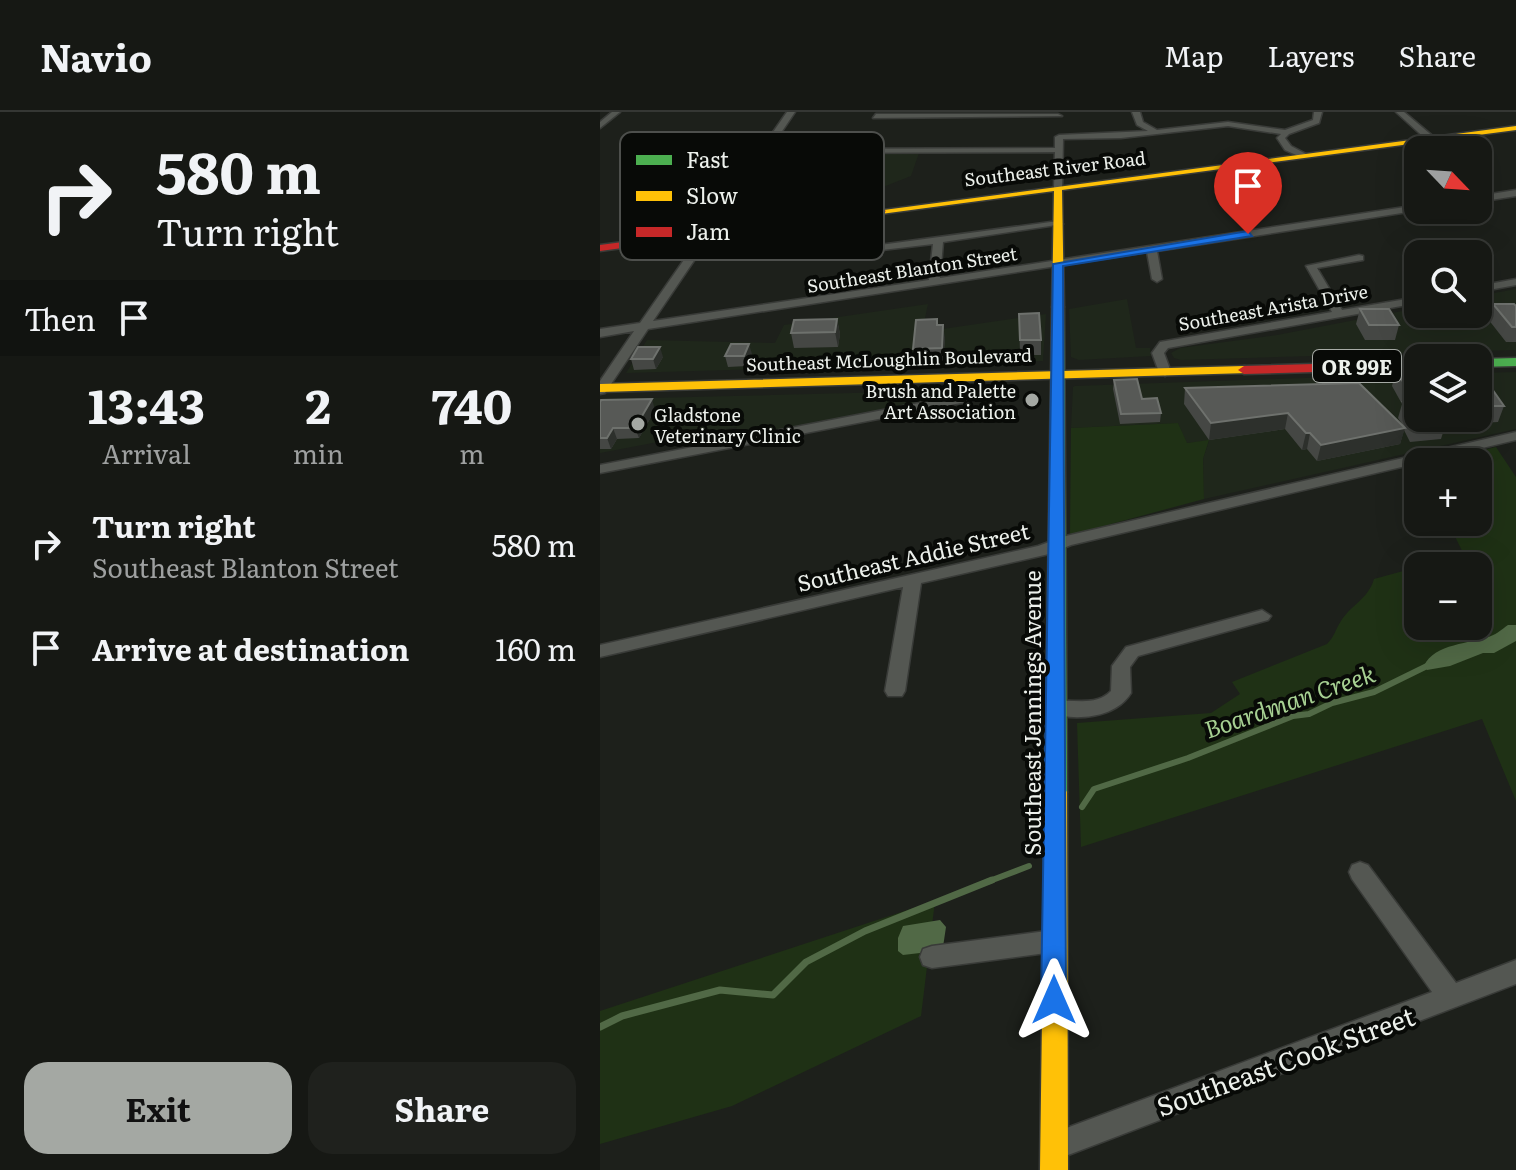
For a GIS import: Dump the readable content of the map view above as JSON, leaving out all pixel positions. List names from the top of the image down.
{
  "streets": {
    "street": [
      "Southeast River Road",
      "Southeast Blanton Street",
      "Southeast Arista Drive",
      "Southeast McLoughlin Boulevard",
      "OR 99E",
      "Southeast Addie Street",
      "Southeast Jennings Avenue",
      "Southeast Cook Street"
    ]
  },
  "crossings": [
    ["Southeast River Road", "Southeast Jennings Avenue"],
    ["Southeast Blanton Street", "Southeast Jennings Avenue"],
    ["Southeast Arista Drive", "Southeast McLoughlin Boulevard"],
    ["Southeast McLoughlin Boulevard", "Southeast Jennings Avenue"],
    ["Southeast Addie Street", "Southeast Jennings Avenue"],
    ["Southeast Jennings Avenue", "Southeast Cook Street"]
  ],
  "water": ["Boardman Creek"],
  "places": ["Brush and Palette Art Association", "Gladstone Veterinary Clinic"],
  "legend": ["Fast", "Slow", "Jam"],
  "north": "bottom right",
  "page": {
    "header": "Navio",
    "nav": ["Map", "Layers", "Share"],
    "turn": ["580 m", "Turn right"],
    "map_buttons": ["+", "−"],
    "then": "Then",
    "eta": [
      "13:43",
      "Arrival",
      "2",
      "min",
      "740",
      "m"
    ],
    "list": [
      {
        "name": "Turn right",
        "note": "Southeast Blanton Street",
        "value": "580 m"
      },
      {
        "name": "Arrive at destination",
        "value": "160 m"
      }
    ],
    "buttons": ["Exit", "Share"]
  }
}
